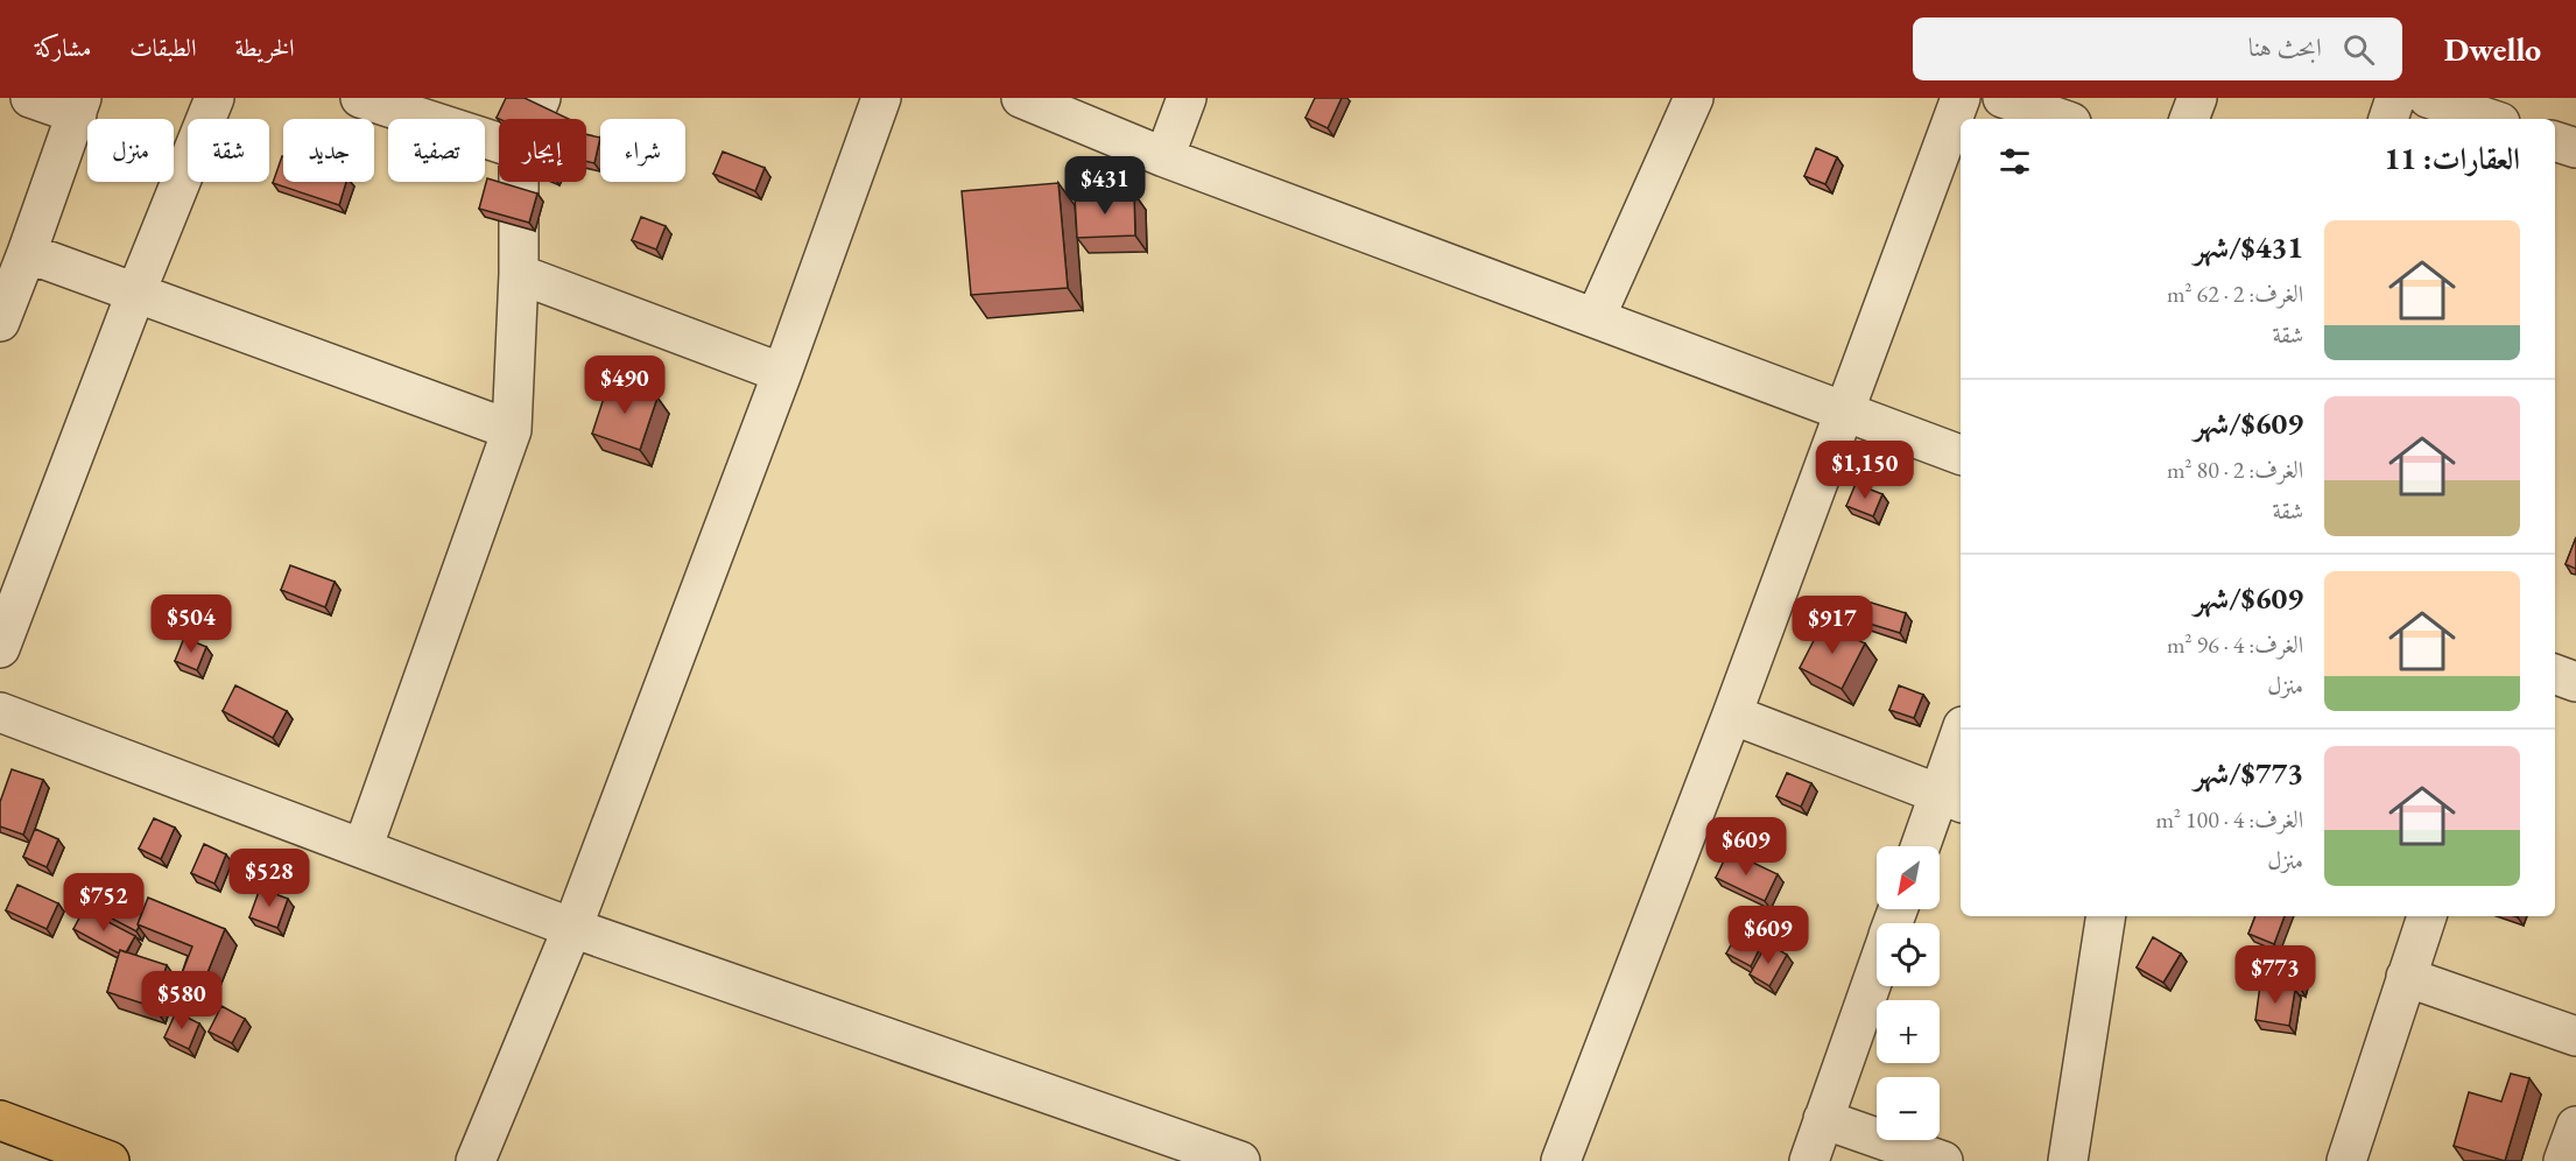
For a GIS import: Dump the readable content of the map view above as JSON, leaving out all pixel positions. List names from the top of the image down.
{
  "north": "bottom left",
  "page": {
    "header": "Dwello",
    "search": "ابحث هنا",
    "nav": ["الخريطة", "الطبقات", "مشاركة"],
    "chip": [
      "شراء",
      "إيجار",
      "تصفية",
      "جديد",
      "شقة",
      "منزل"
    ],
    "heading": "العقارات: 11",
    "price": [
      "$431",
      "$490",
      "$1,150",
      "$504",
      "$917",
      "$609",
      "$528",
      "$752",
      "$609",
      "$773",
      "$580"
    ],
    "list": [
      {
        "name": "$431/شهر",
        "note": "الغرف: 2 · 62 m² · شقة"
      },
      {
        "name": "$609/شهر",
        "note": "الغرف: 2 · 80 m² · شقة"
      },
      {
        "name": "$609/شهر",
        "note": "الغرف: 4 · 96 m² · منزل"
      },
      {
        "name": "$773/شهر",
        "note": "الغرف: 4 · 100 m² · منزل"
      }
    ],
    "map_buttons": ["+", "−"]
  }
}
